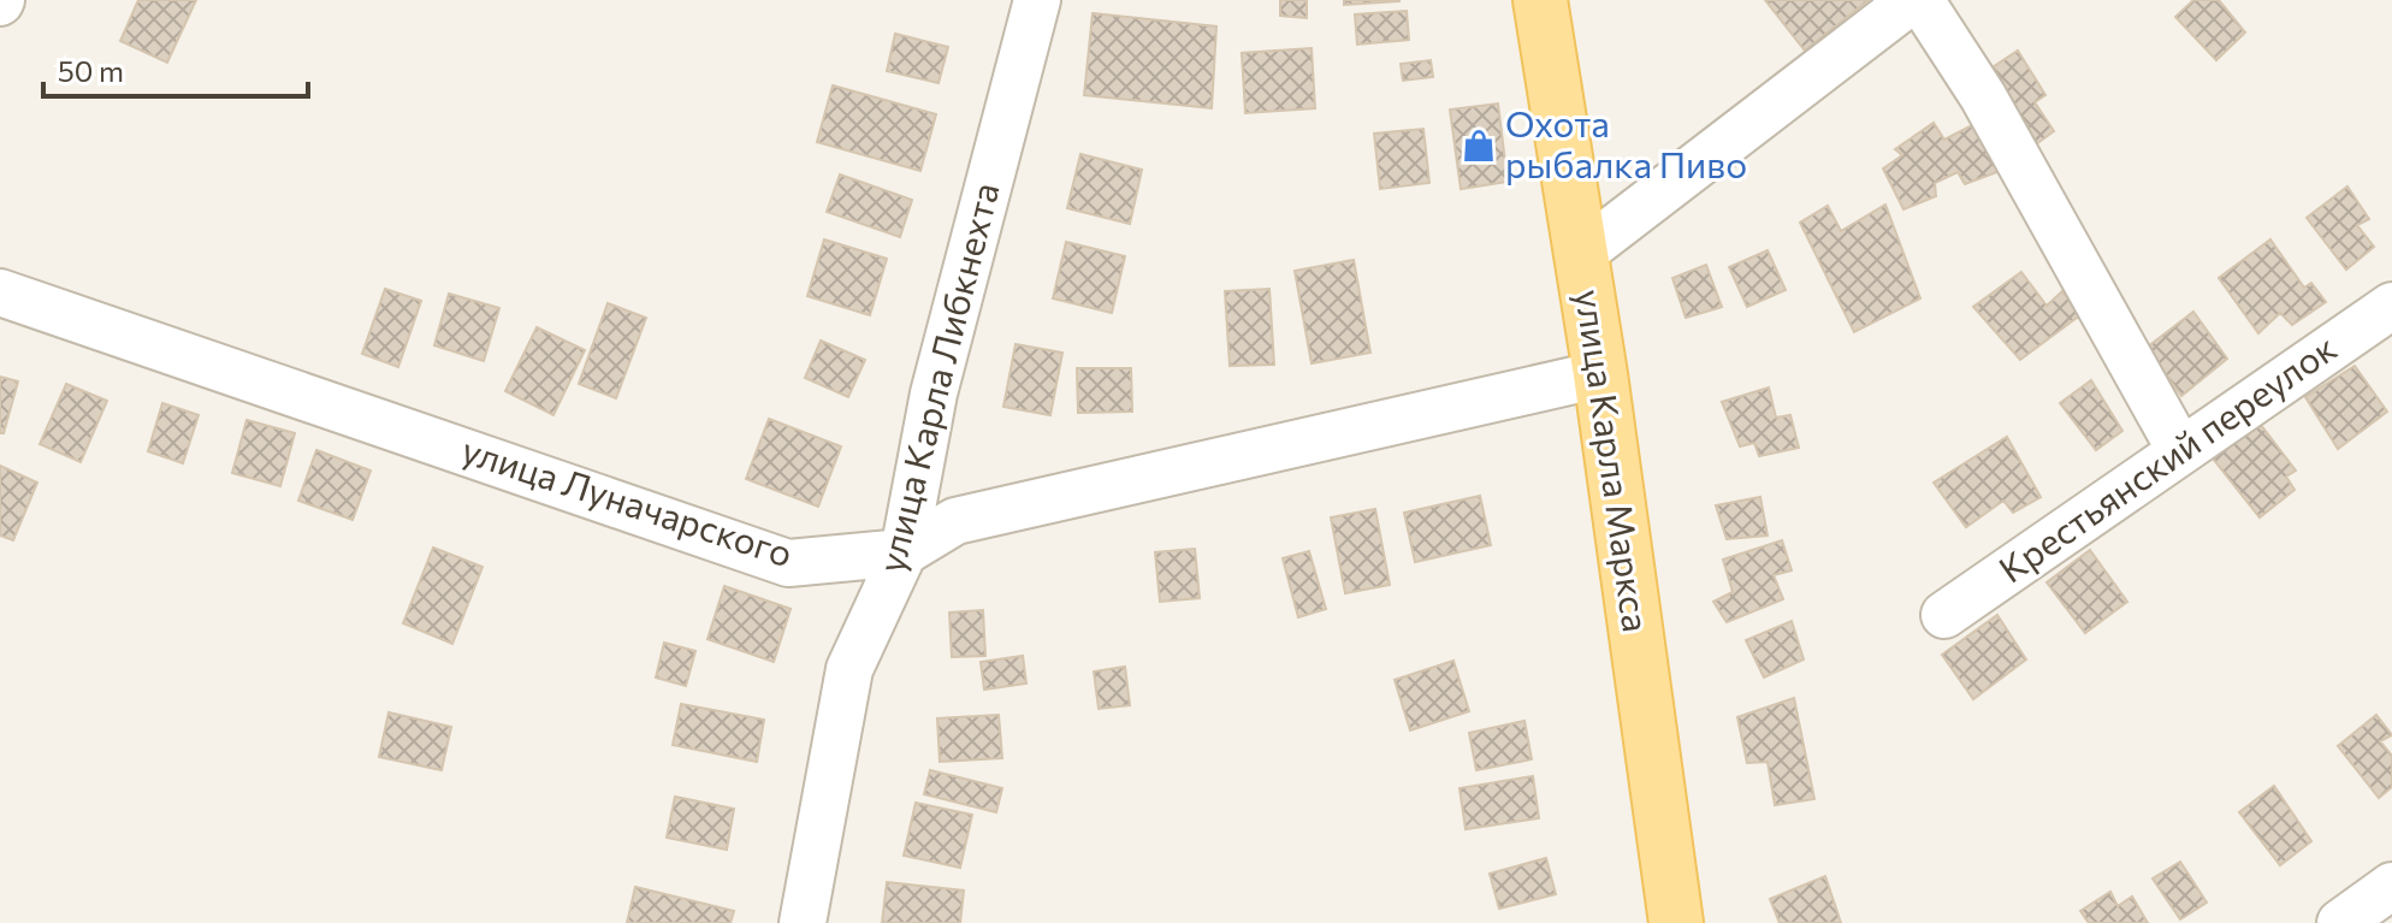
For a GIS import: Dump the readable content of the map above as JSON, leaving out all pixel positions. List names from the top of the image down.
{
  "streets": {
    "main road": ["улица Карла Маркса"],
    "street": ["улица Карла Либкнехта", "Крестьянский переулок", "улица Луначарского"]
  },
  "crossings": [
    ["улица Карла Либкнехта", "улица Луначарского"],
    ["улица Карла Маркса", "улица Луначарского"]
  ],
  "places": {
    "shop": ["Охота рыбалка Пиво"]
  },
  "scale_bar": "50 m"
}
